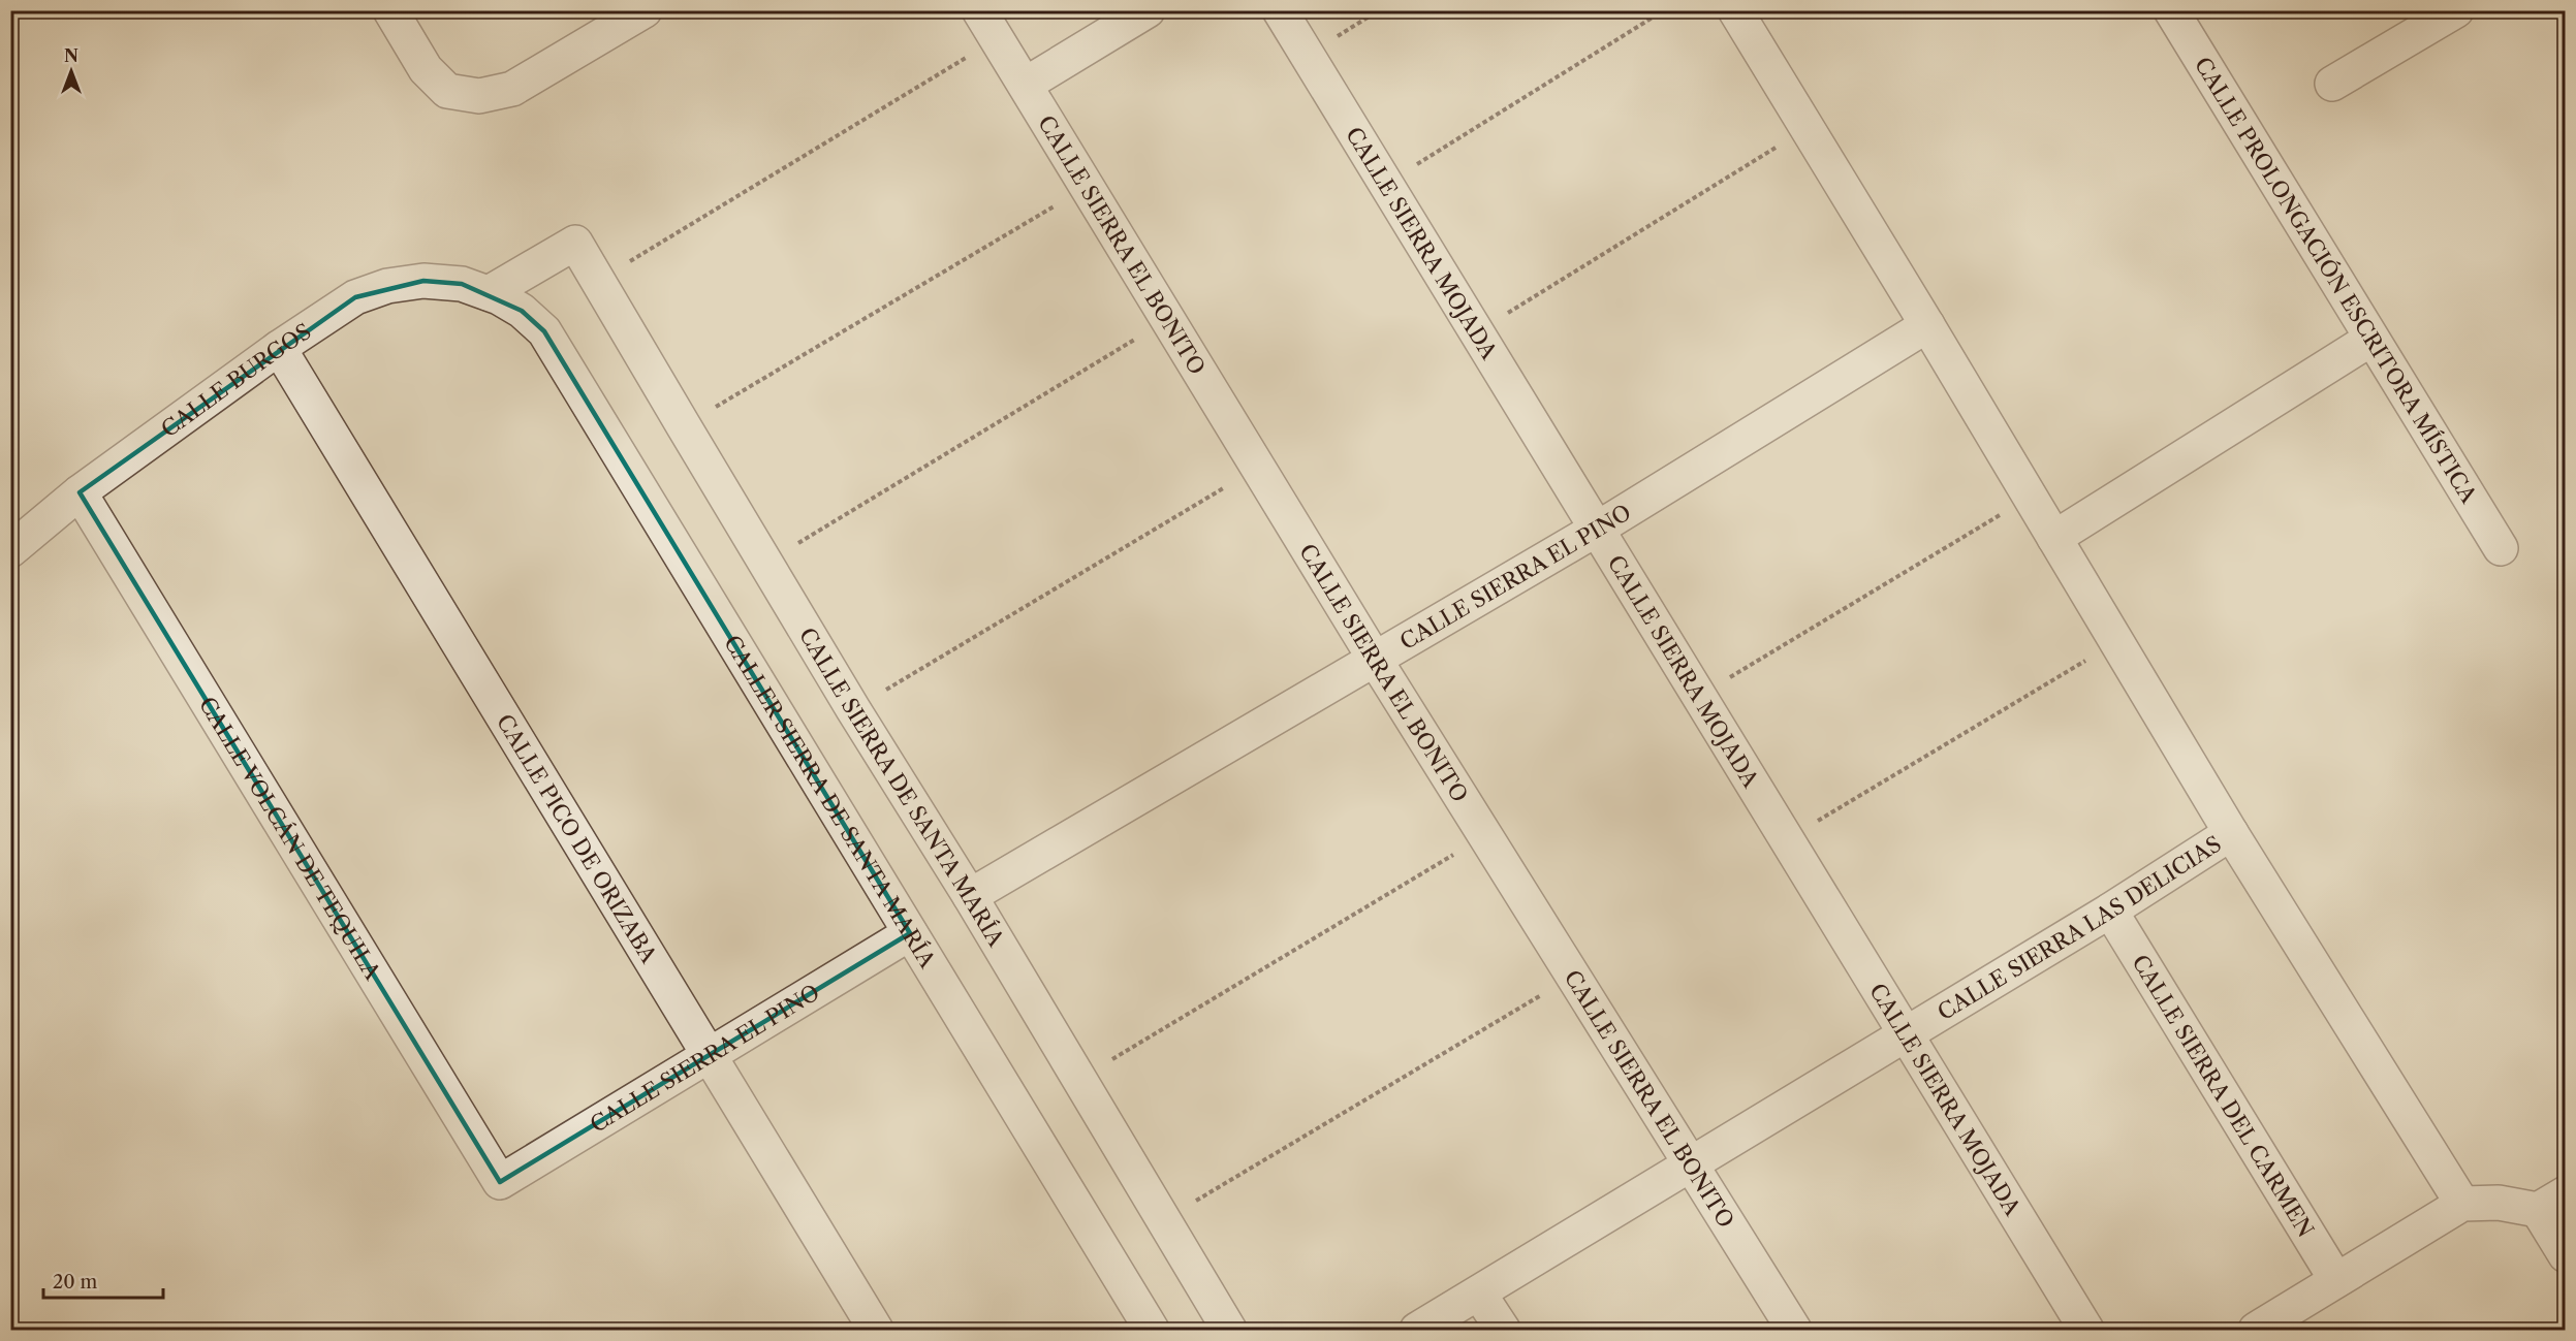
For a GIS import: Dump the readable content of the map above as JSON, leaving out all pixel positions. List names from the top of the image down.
{
  "streets": {
    "street": [
      "CALLE SIERRA MOJADA",
      "CALLE SIERRA EL BONITO",
      "CALLE PROLONGACIÓN ESCRITORA MÍSTICA",
      "CALLE BURGOS",
      "CALLE SIERRA EL PINO",
      "CALLE SIERRA DE SANTA MARÍA",
      "CALLER SIERRA DE SANTA MARÍA",
      "CALLE VOLCÁN DE TEQUILA",
      "CALLE PICO DE ORIZABA",
      "CALLE SIERRA LAS DELICIAS",
      "CALLE SIERRA DEL CARMEN"
    ]
  },
  "crossings": [
    ["CALLE SIERRA MOJADA", "CALLE SIERRA EL PINO"],
    ["CALLE SIERRA MOJADA", "CALLE SIERRA LAS DELICIAS"],
    ["CALLE SIERRA EL BONITO", "CALLE SIERRA EL PINO"],
    ["CALLE SIERRA EL BONITO", "CALLE SIERRA LAS DELICIAS"],
    ["CALLE BURGOS", "CALLE SIERRA DE SANTA MARÍA"],
    ["CALLE BURGOS", "CALLER SIERRA DE SANTA MARÍA"],
    ["CALLE BURGOS", "CALLE VOLCÁN DE TEQUILA"],
    ["CALLE BURGOS", "CALLE PICO DE ORIZABA"],
    ["CALLE SIERRA EL PINO", "CALLE SIERRA DE SANTA MARÍA"],
    ["CALLE SIERRA EL PINO", "CALLER SIERRA DE SANTA MARÍA"],
    ["CALLE SIERRA EL PINO", "CALLE VOLCÁN DE TEQUILA"],
    ["CALLE SIERRA EL PINO", "CALLE PICO DE ORIZABA"],
    ["CALLE SIERRA DE SANTA MARÍA", "CALLER SIERRA DE SANTA MARÍA"],
    ["CALLE SIERRA LAS DELICIAS", "CALLE SIERRA DEL CARMEN"]
  ],
  "scale_bar": "20 m",
  "north": "top"
}
